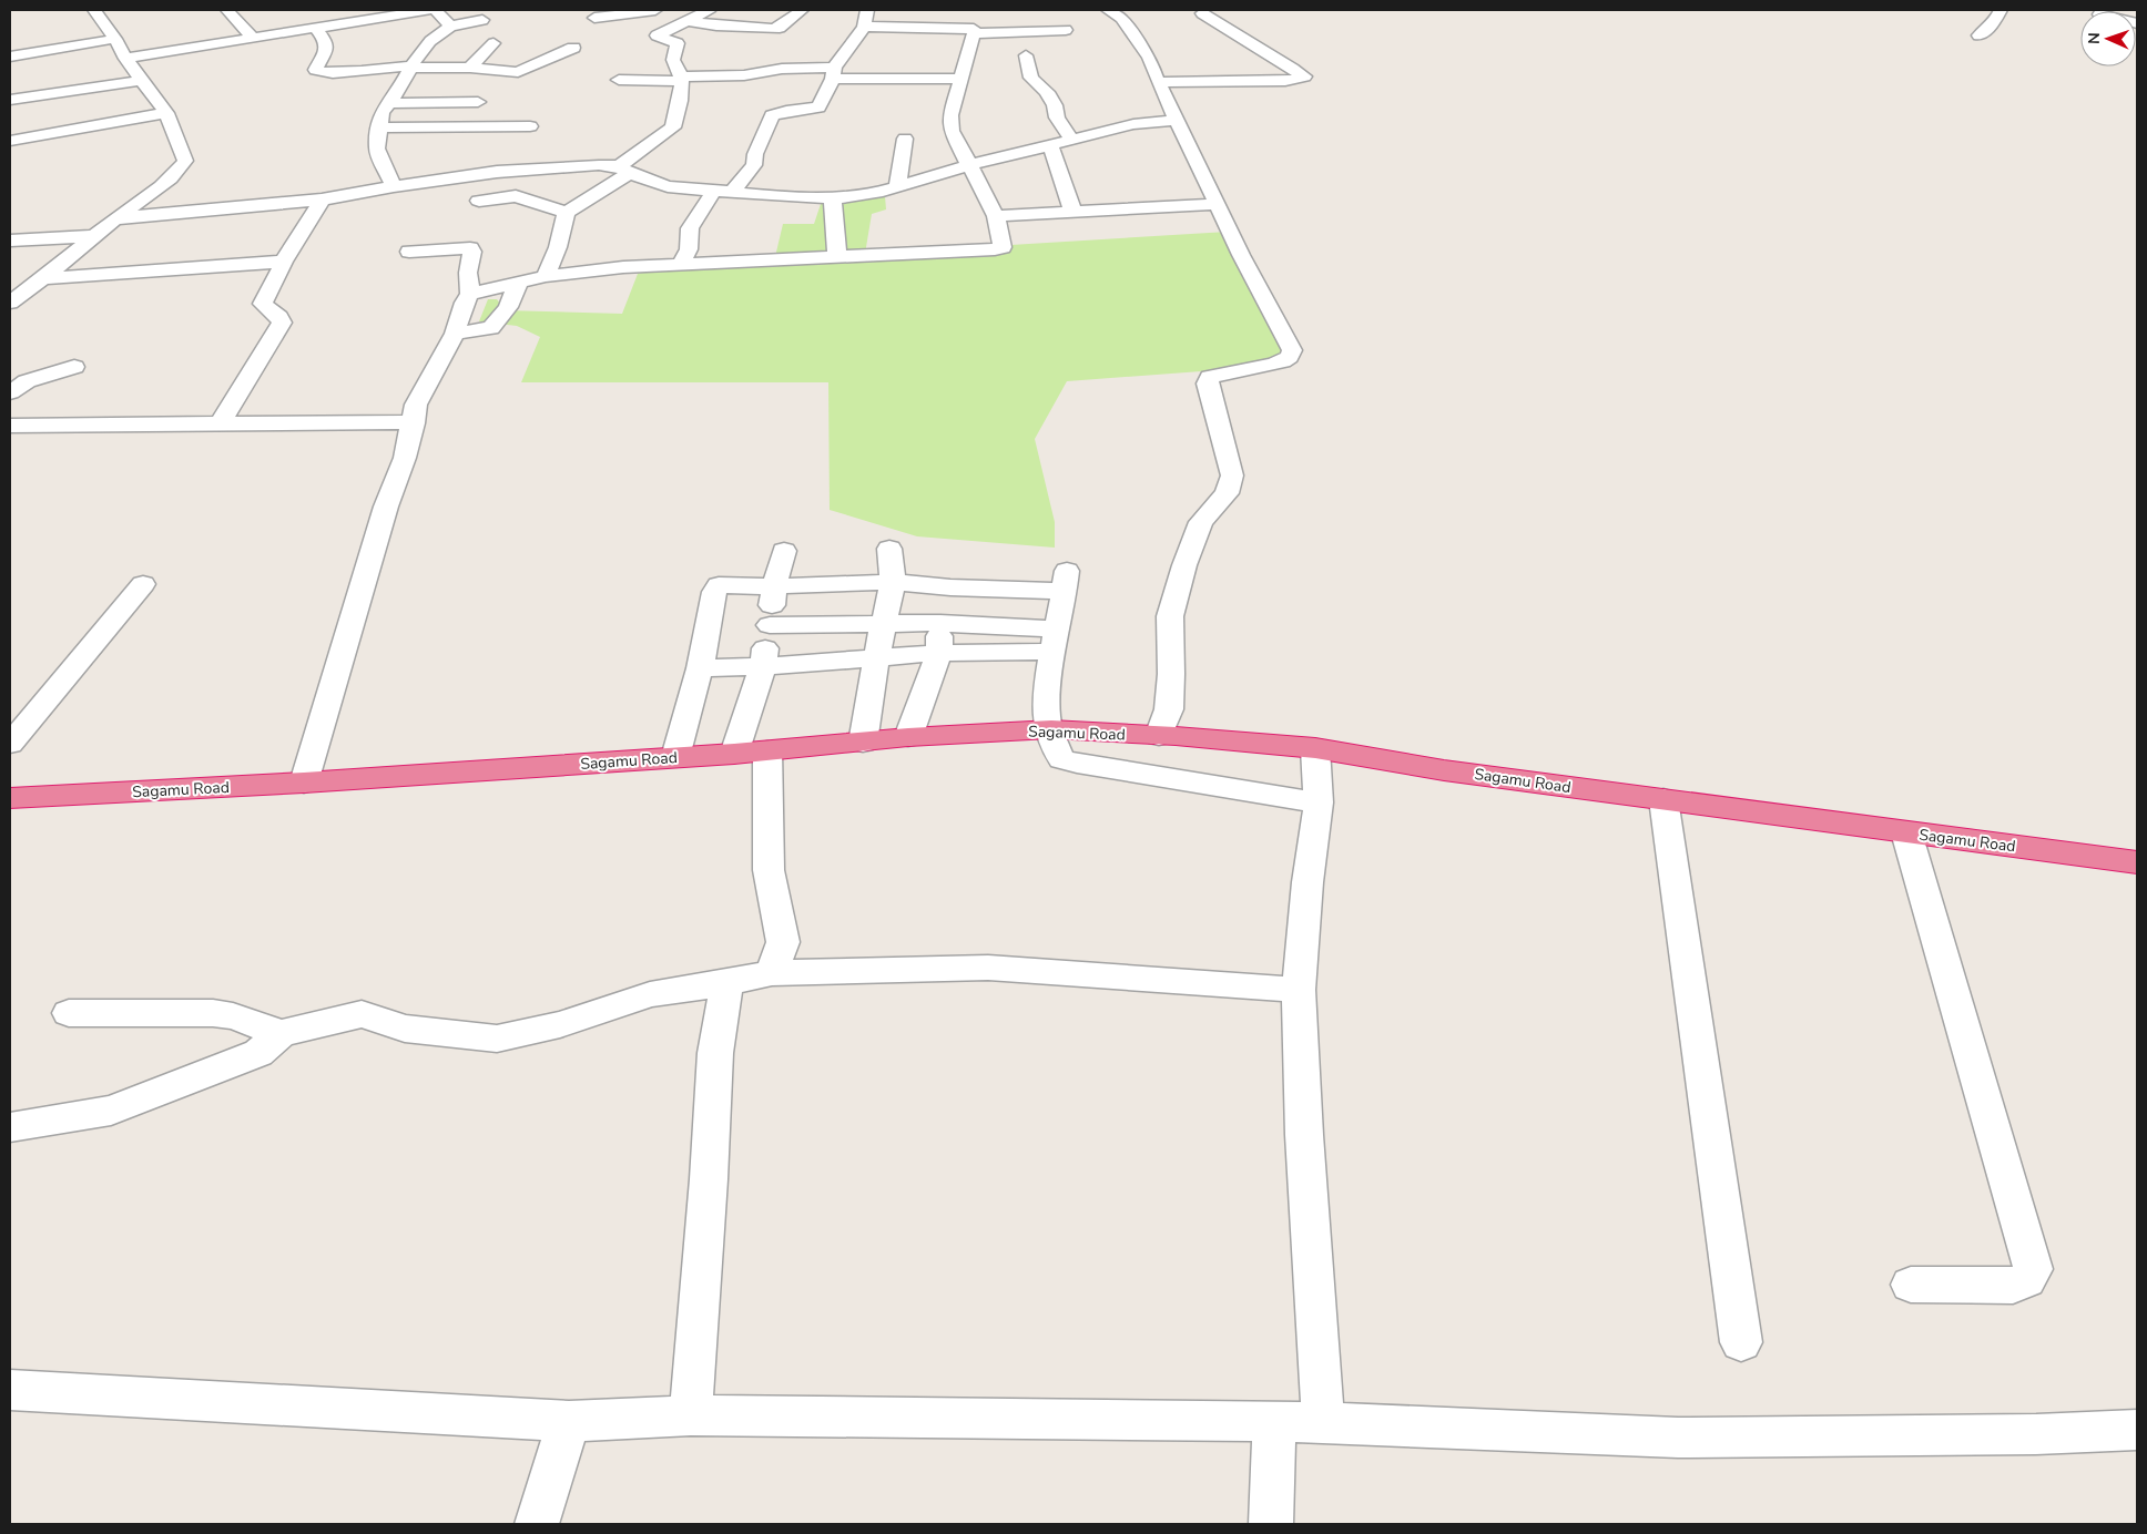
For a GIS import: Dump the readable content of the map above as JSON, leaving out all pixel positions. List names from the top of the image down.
{
  "streets": {
    "highway": ["Sagamu Road"]
  },
  "north": "left"
}
